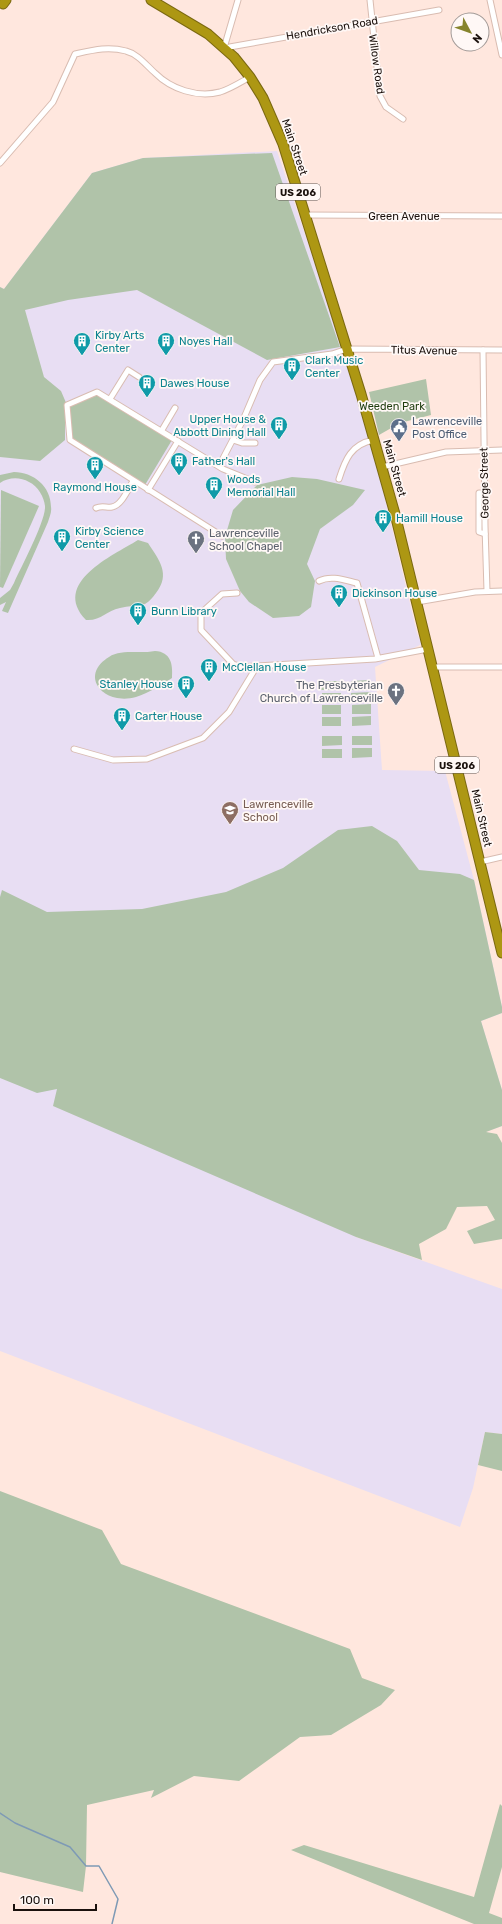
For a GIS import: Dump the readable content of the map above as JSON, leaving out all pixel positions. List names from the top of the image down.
{
  "streets": {
    "highway": ["Main Street", "US 206"],
    "street": [
      "Hendrickson Road",
      "Willow Road",
      "Green Avenue",
      "Titus Avenue",
      "George Street"
    ]
  },
  "crossings": [
    ["Hendrickson Road", "Willow Road"],
    ["Hendrickson Road", "Main Street"],
    ["Main Street", "Green Avenue"],
    ["Main Street", "Titus Avenue"],
    ["Titus Avenue", "George Street"]
  ],
  "parks": ["Weeden Park"],
  "places": {
    "building": [
      "Kirby Arts Center",
      "Noyes Hall",
      "Clark Music Center",
      "Dawes House",
      "Upper House & Abbott Dining Hall",
      "Father's Hall",
      "Raymond House",
      "Woods Memorial Hall",
      "Hamill House",
      "Kirby Science Center",
      "Dickinson House",
      "Bunn Library",
      "McClellan House",
      "Stanley House",
      "Carter House"
    ],
    "public building": ["Lawrenceville Post Office"],
    "church": ["Lawrenceville School Chapel", "The Presbyterian Church of Lawrenceville"],
    "school or university": ["Lawrenceville School"]
  },
  "scale_bar": "100 m",
  "north": "bottom right"
}
